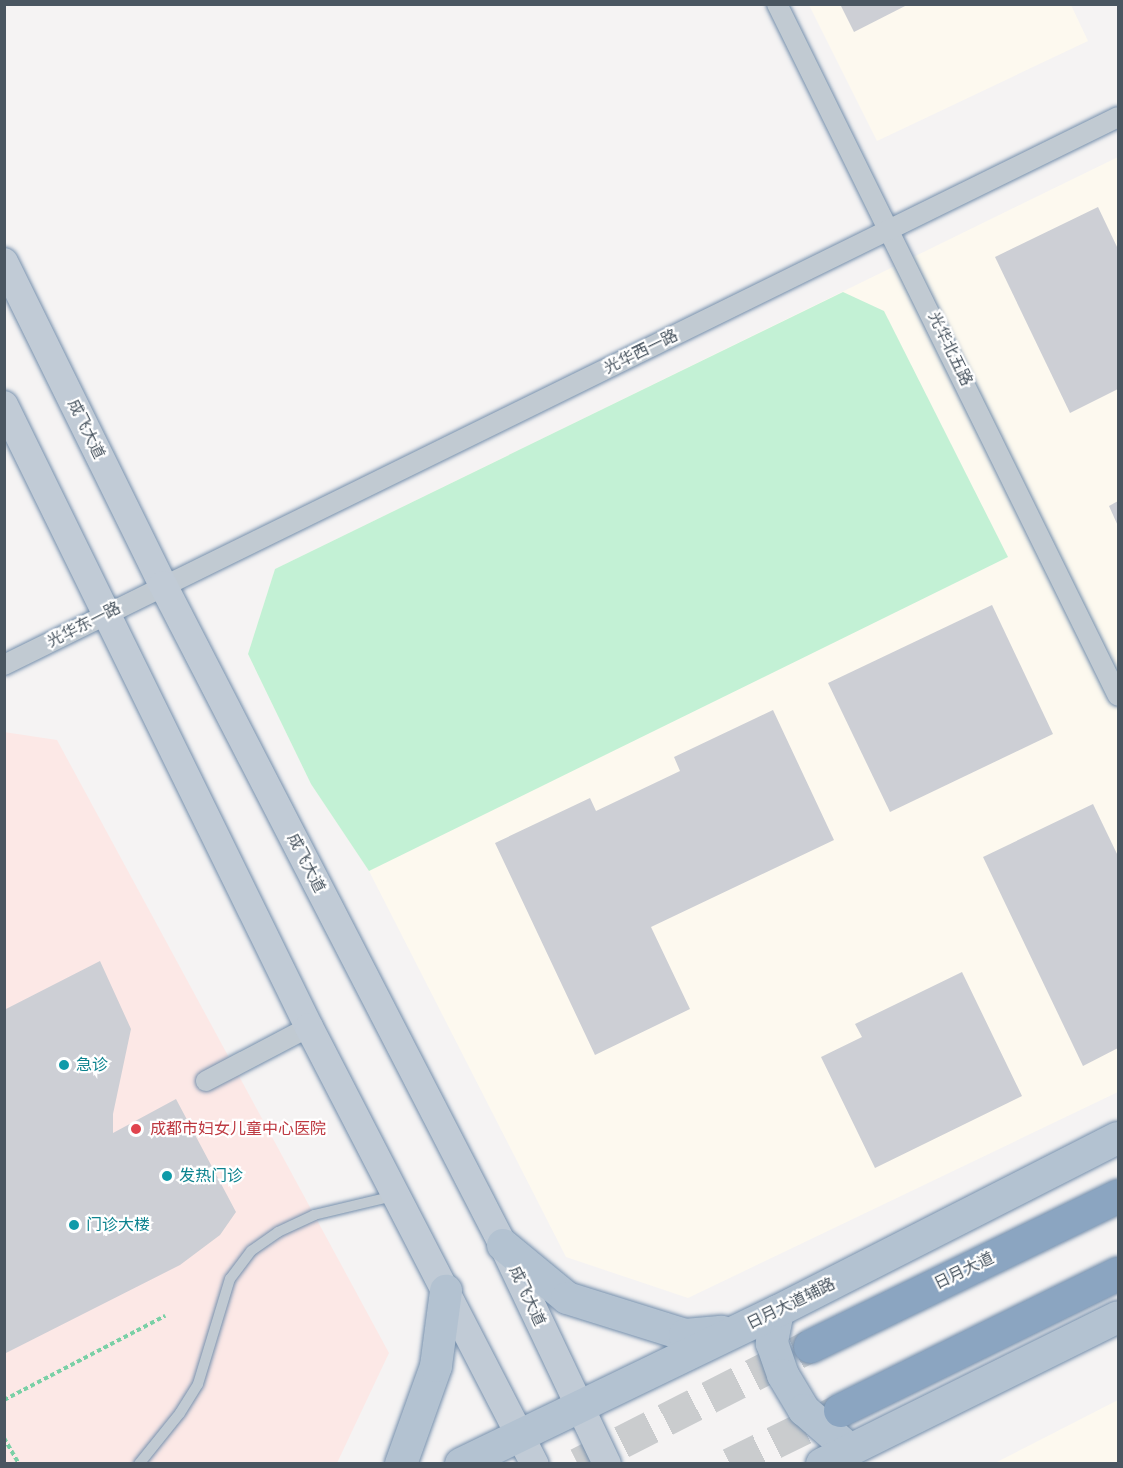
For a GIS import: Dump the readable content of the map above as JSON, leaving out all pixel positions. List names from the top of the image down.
{
  "streets": {
    "highway": ["日月大道"],
    "main road": ["成飞大道", "日月大道辅路"],
    "street": ["光华北五路", "光华西一路", "光华东一路"]
  },
  "crossings": [
    ["光华北五路", "光华西一路"],
    ["光华西一路", "成飞大道"],
    ["光华西一路", "光华东一路"],
    ["成飞大道", "光华东一路"],
    ["成飞大道", "日月大道辅路"]
  ],
  "places": [
    "急诊",
    "成都市妇女儿童中心医院",
    "发热门诊",
    "门诊大楼"
  ]
}
